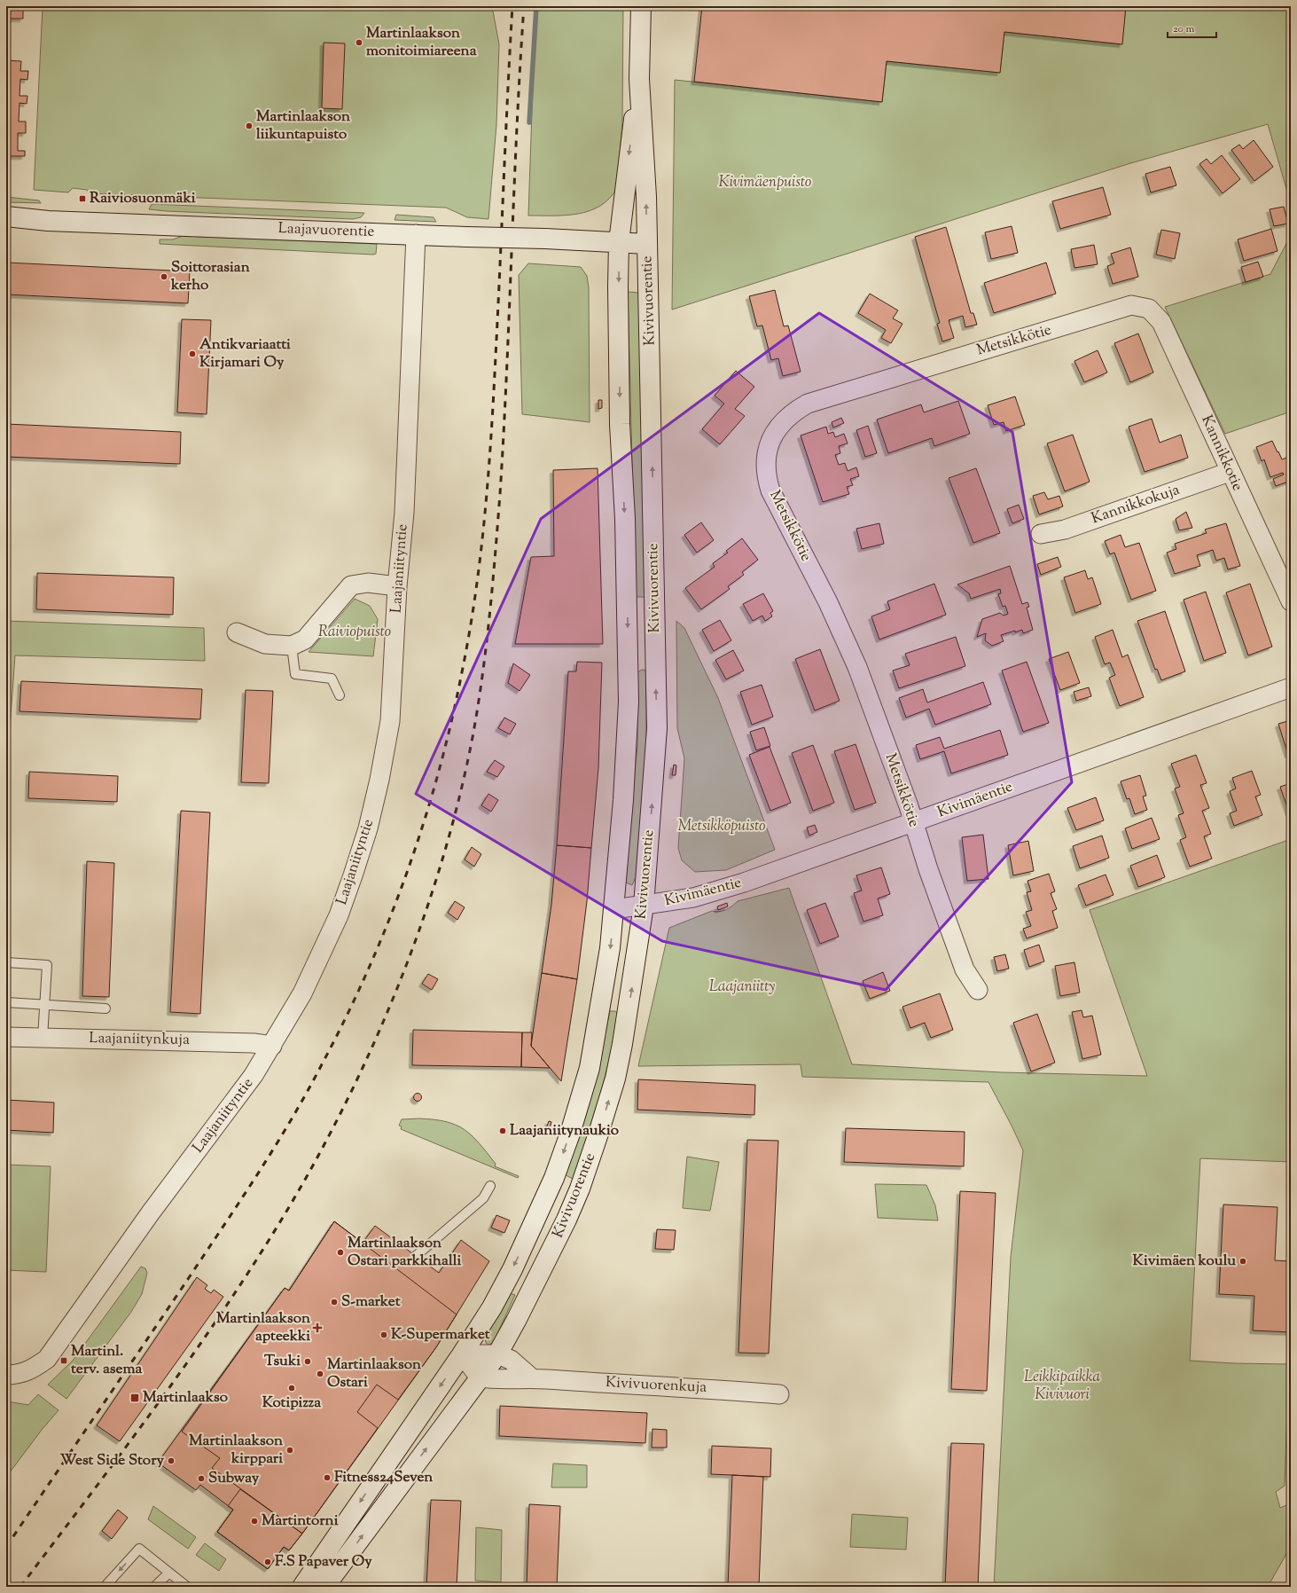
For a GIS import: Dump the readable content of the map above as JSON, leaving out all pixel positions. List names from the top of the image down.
{
  "streets": {
    "street": [
      "Laajavuorentie",
      "Kivivuorentie",
      "Metsikkötie",
      "Kannikkotie",
      "Kannikkokuja",
      "Laajaniityntie",
      "Kivimäentie",
      "Laajaniitynkuja",
      "Kivivuorenkuja"
    ]
  },
  "crossings": [
    ["Laajavuorentie", "Kivivuorentie"],
    ["Laajavuorentie", "Laajaniityntie"],
    ["Kivivuorentie", "Kivimäentie"],
    ["Kivivuorentie", "Kivivuorenkuja"],
    ["Metsikkötie", "Kannikkotie"],
    ["Metsikkötie", "Kivimäentie"],
    ["Kannikkotie", "Kannikkokuja"],
    ["Laajaniityntie", "Laajaniitynkuja"]
  ],
  "parks": [
    "Kivimäenpuisto",
    "Raiviopuisto",
    "Metsikköpuisto",
    "Laajaniitty",
    "Leikkipaikka Kivivuori"
  ],
  "places": {
    "other": [
      "Martinlaakson monitoimiareena",
      "Martinlaakson liikuntapuisto",
      "Soittorasian kerho",
      "Antikvariaatti Kirjamari Oy",
      "Laajaniitynaukio",
      "Martinlaakson Ostari parkkihalli",
      "Kivimäen koulu",
      "S-market",
      "K-Supermarket",
      "Tsuki",
      "Martinlaakson Ostari",
      "Kotipizza",
      "Martinlaakson kirppari",
      "West Side Story",
      "Fitness24Seven",
      "Subway",
      "Martintorni",
      "F.S Papaver Oy"
    ],
    "transit": ["Raiviosuonmäki", "Martinl. terv. asema", "Martinlaakso"],
    "health": ["Martinlaakson apteekki"]
  },
  "scale_bar": "20 m"
}
